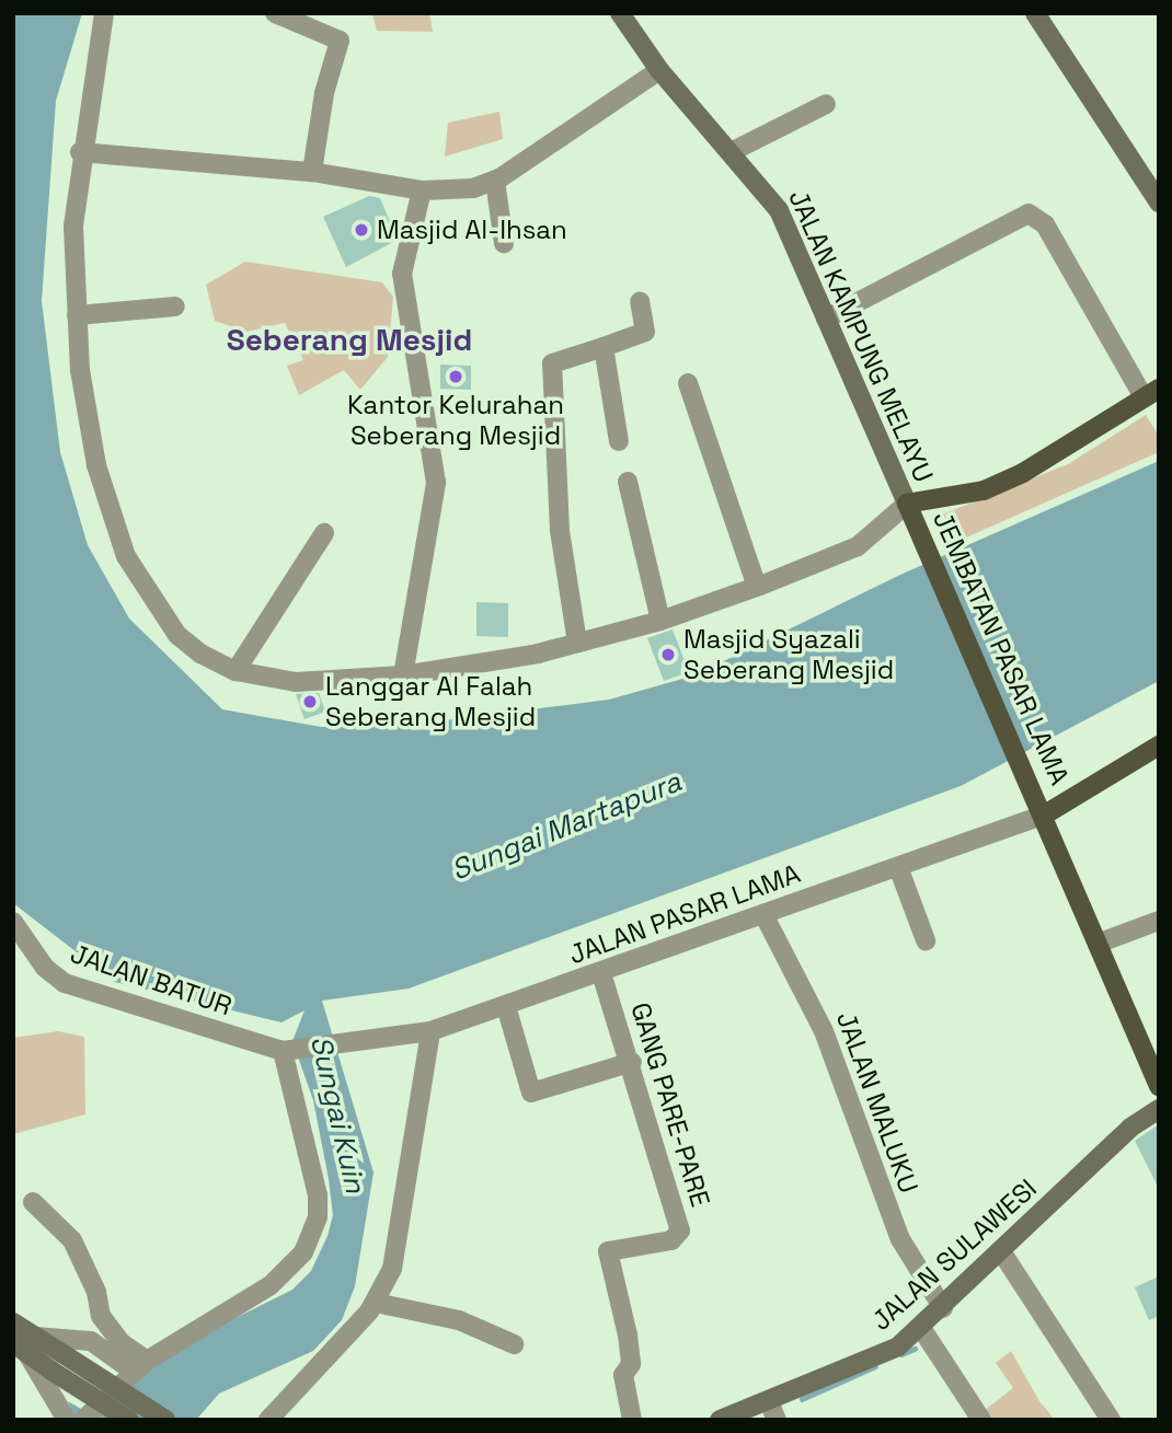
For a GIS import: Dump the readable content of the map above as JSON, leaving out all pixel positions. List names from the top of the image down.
{
  "streets": {
    "main road": ["JALAN KAMPUNG MELAYU", "JEMBATAN PASAR LAMA", "JALAN SULAWESI"],
    "street": [
      "JALAN PASAR LAMA",
      "JALAN BATUR",
      "JALAN MALUKU",
      "GANG PARE-PARE"
    ]
  },
  "crossings": [
    ["JALAN KAMPUNG MELAYU", "JEMBATAN PASAR LAMA"],
    ["JEMBATAN PASAR LAMA", "JALAN PASAR LAMA"],
    ["JALAN PASAR LAMA", "JALAN BATUR"],
    ["JALAN PASAR LAMA", "JALAN MALUKU"],
    ["JALAN PASAR LAMA", "GANG PARE-PARE"],
    ["JALAN MALUKU", "JALAN SULAWESI"]
  ],
  "districts": ["Seberang Mesjid"],
  "water": ["Sungai Martapura", "Sungai Kuin"],
  "places": [
    "Masjid Al-Ihsan",
    "Kantor Kelurahan Seberang Mesjid",
    "Masjid Syazali Seberang Mesjid",
    "Langgar Al Falah Seberang Mesjid"
  ]
}
